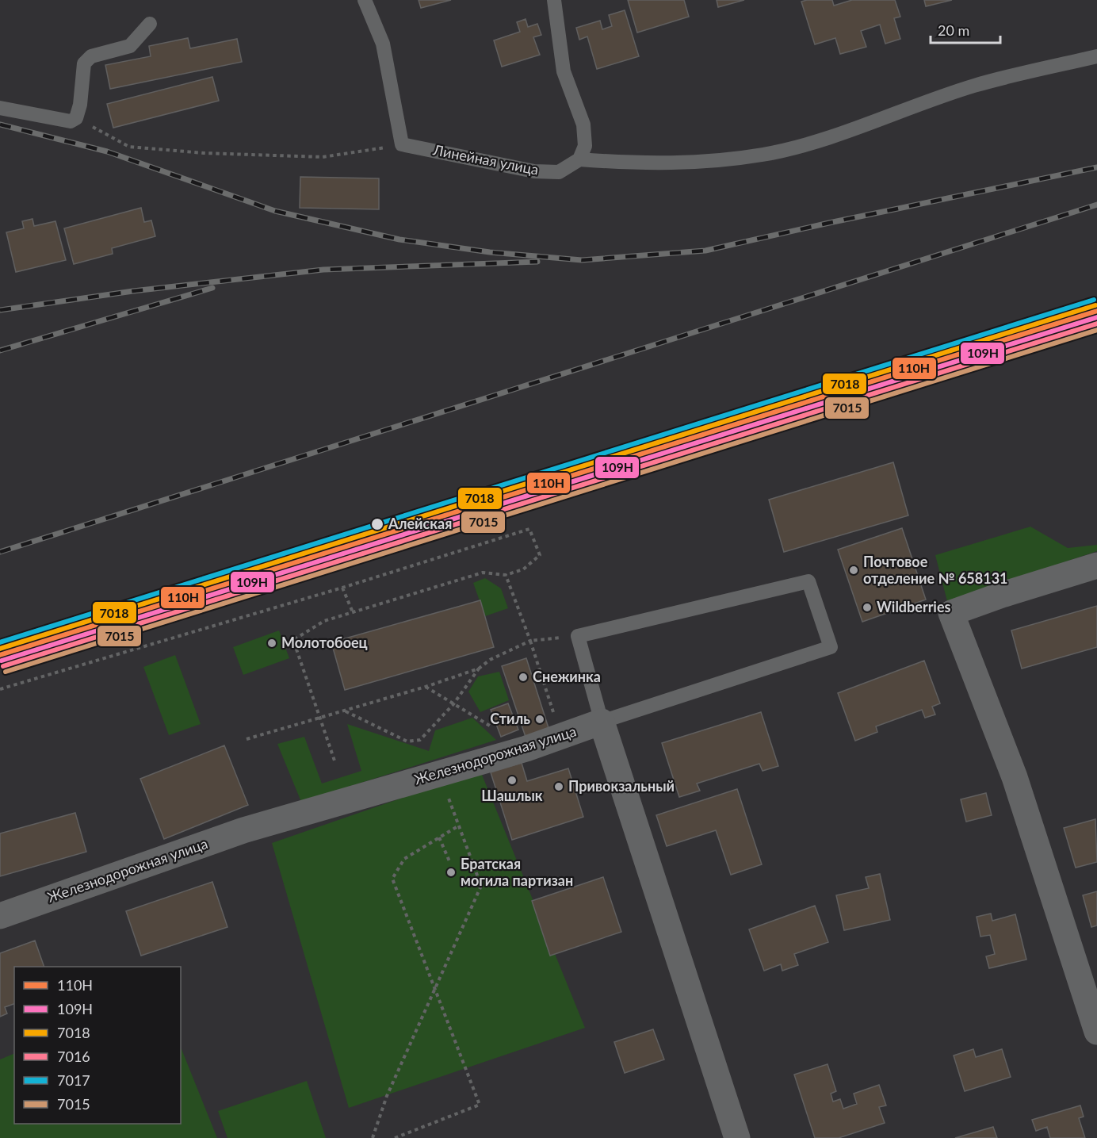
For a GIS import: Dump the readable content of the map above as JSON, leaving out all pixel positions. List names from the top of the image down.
{
  "streets": {
    "street": ["Железнодорожная улица"],
    "lane": ["Линейная улица"]
  },
  "places": [
    "Алейская",
    "Почтовое отделение № 658131",
    "Wildberries",
    "Молотобоец",
    "Снежинка",
    "Стиль",
    "Шашлык",
    "Привокзальный",
    "Братская могила партизан"
  ],
  "lines": [
    "transit line 7017",
    "transit line 7018",
    "transit line 110Н",
    "transit line 109Н",
    "transit line 7016",
    "transit line 7015"
  ],
  "legend": [
    "110Н",
    "109Н",
    "7018",
    "7016",
    "7017",
    "7015"
  ],
  "scale_bar": "20 m"
}
